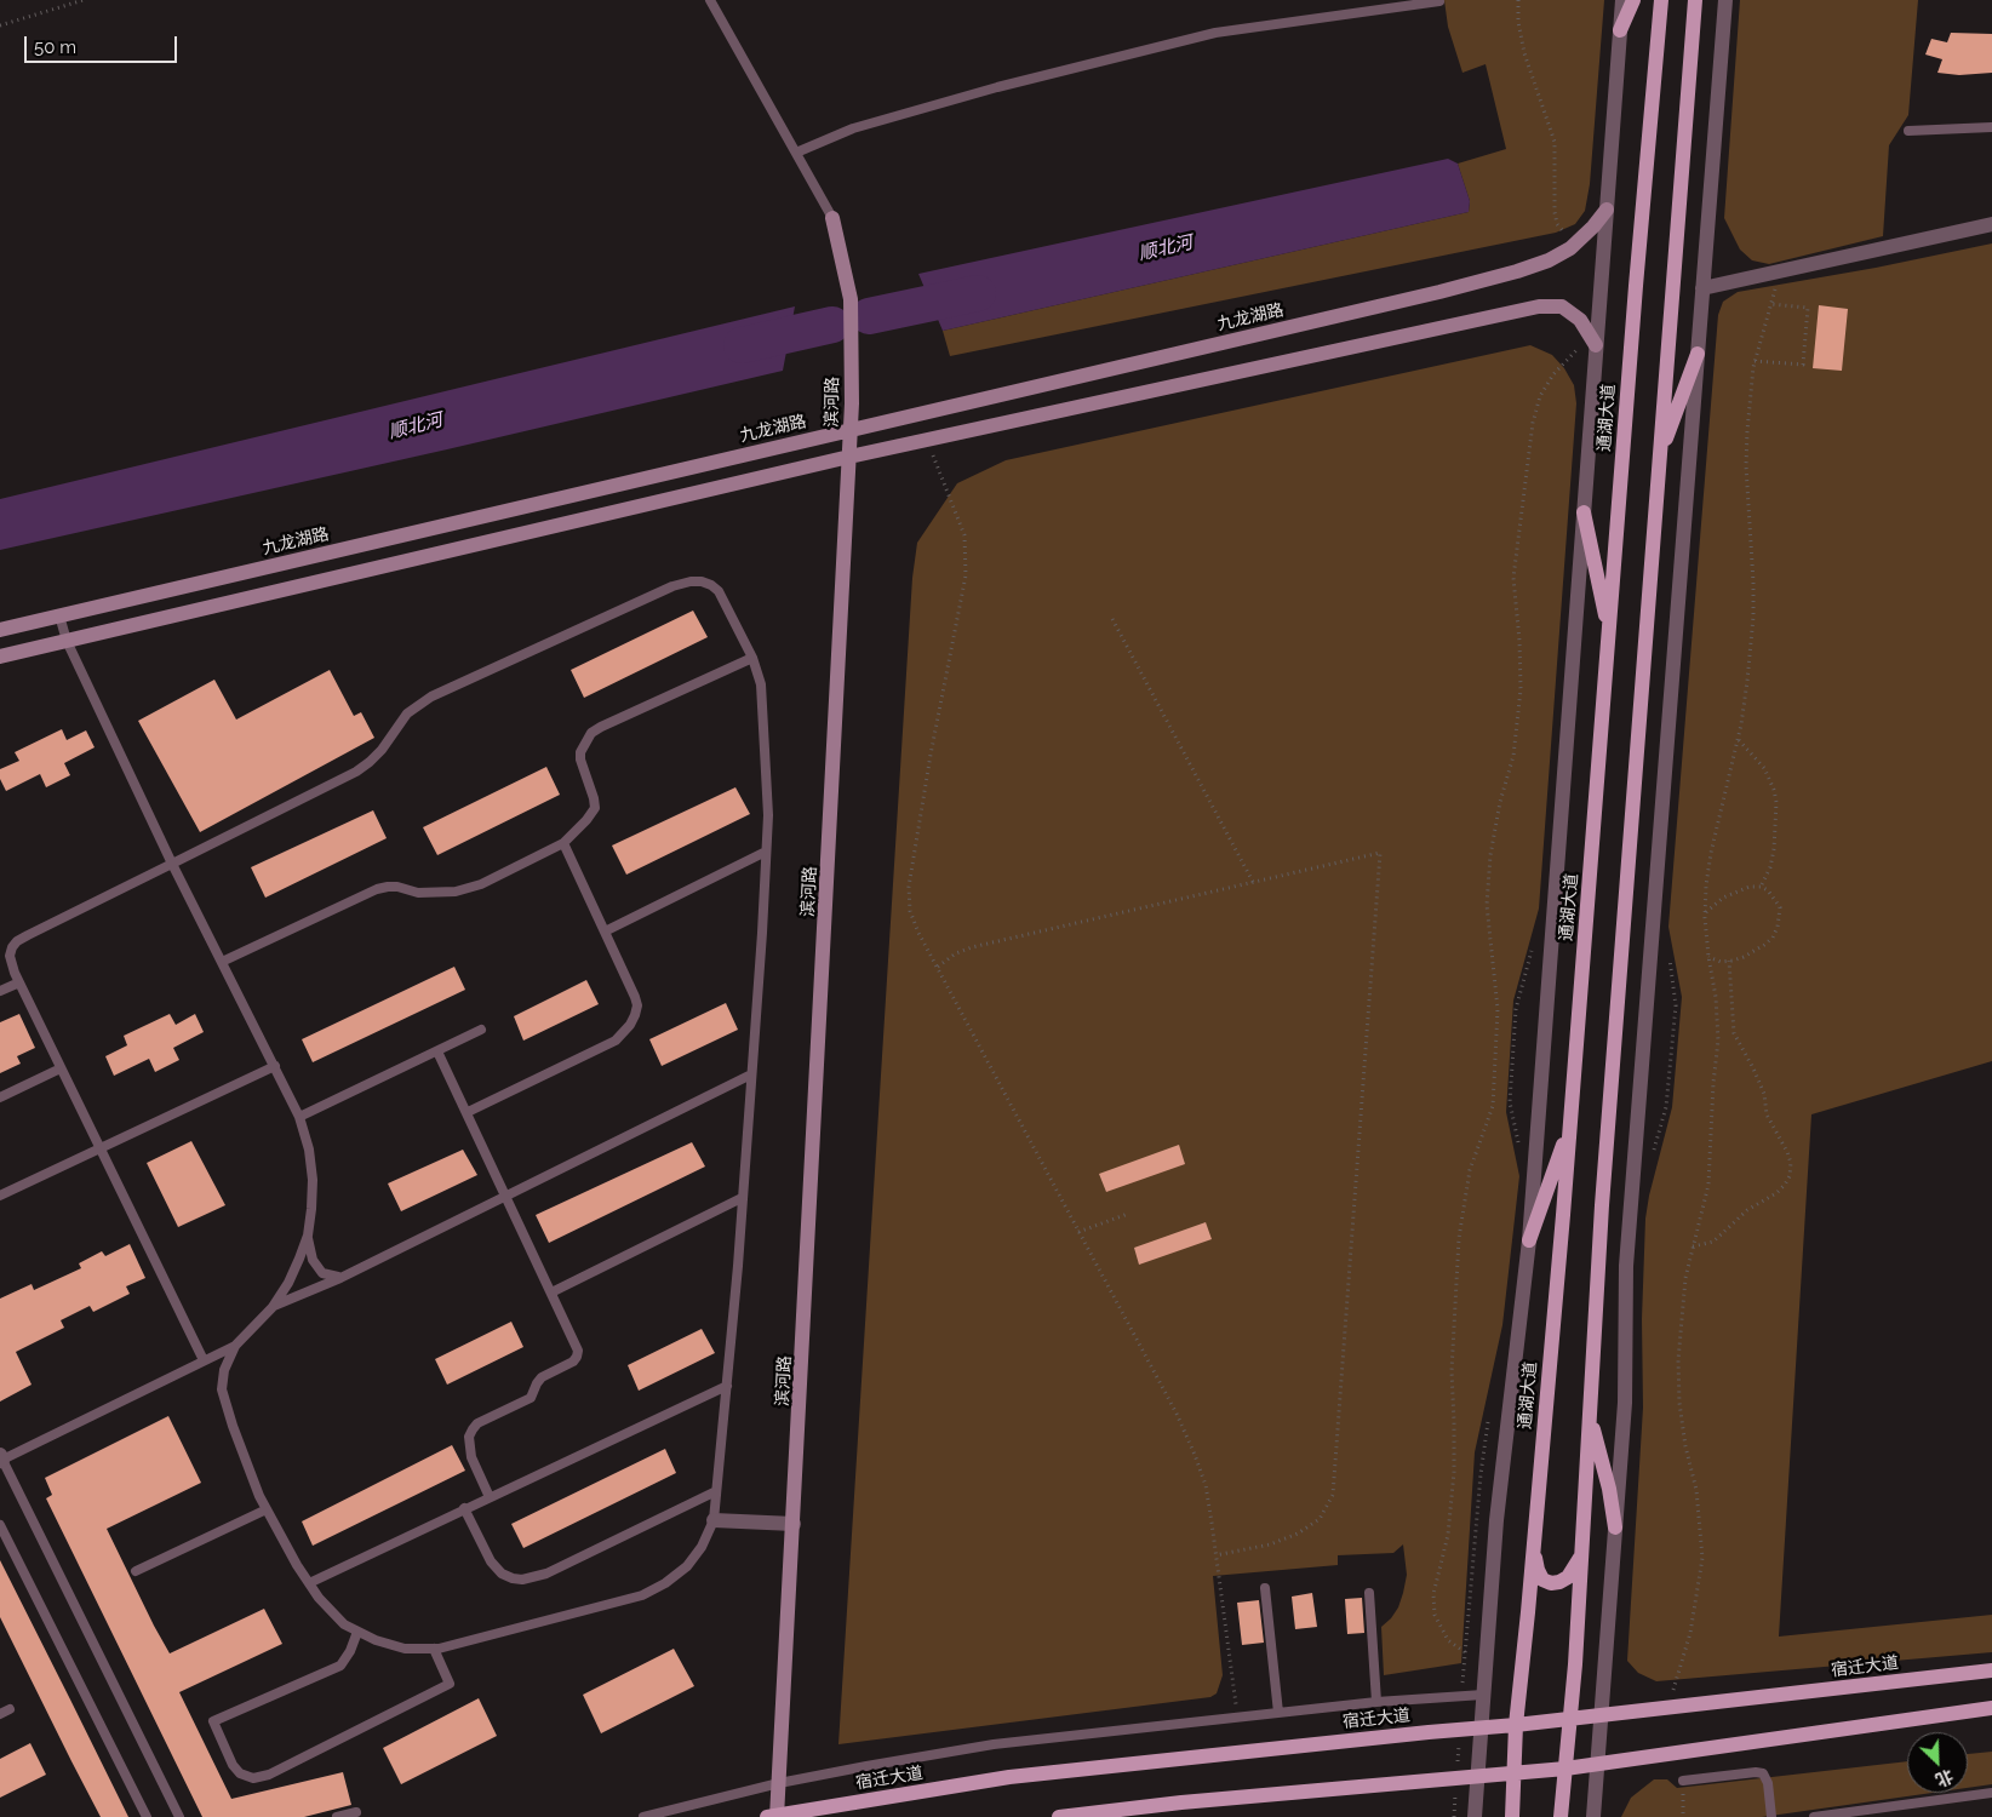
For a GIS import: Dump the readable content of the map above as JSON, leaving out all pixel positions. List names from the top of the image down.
{
  "streets": {
    "main road": ["通湖大道", "宿迁大道"],
    "street": ["九龙湖路", "滨河路"]
  },
  "crossings": [
    ["九龙湖路", "滨河路"],
    ["滨河路", "宿迁大道"],
    ["通湖大道", "宿迁大道"]
  ],
  "water": ["顺北河"],
  "scale_bar": "50 m",
  "north": "bottom right"
}
